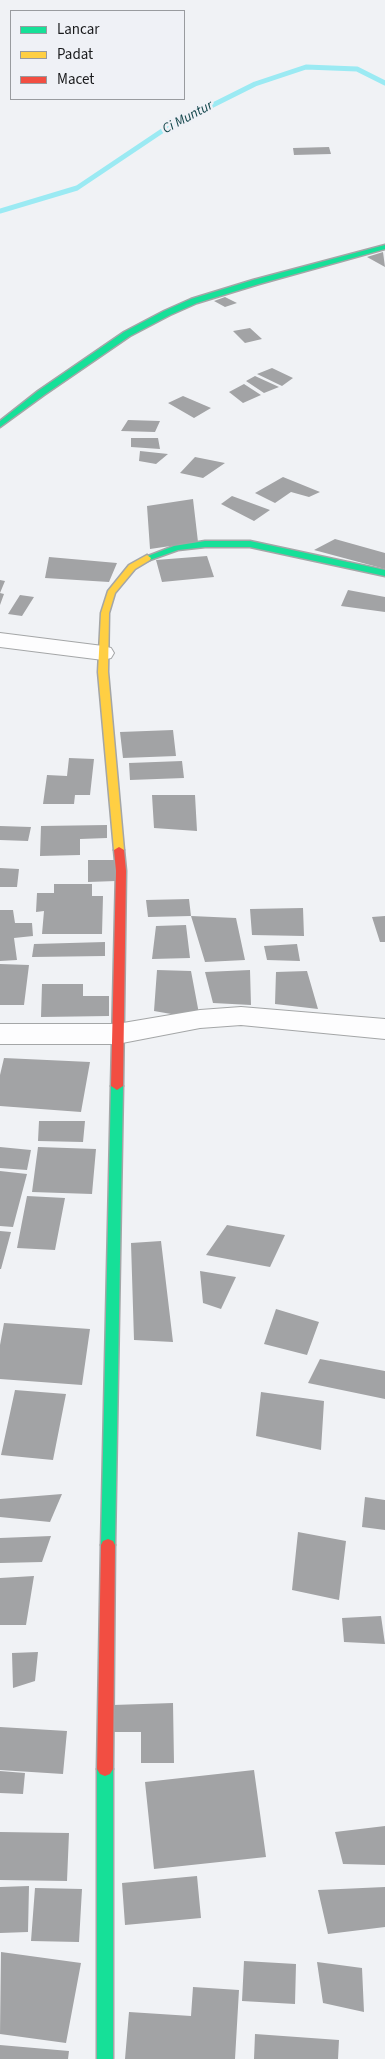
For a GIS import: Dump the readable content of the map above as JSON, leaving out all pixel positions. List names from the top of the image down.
{
  "water": ["Ci Muntur"],
  "legend": ["Lancar", "Padat", "Macet"]
}
